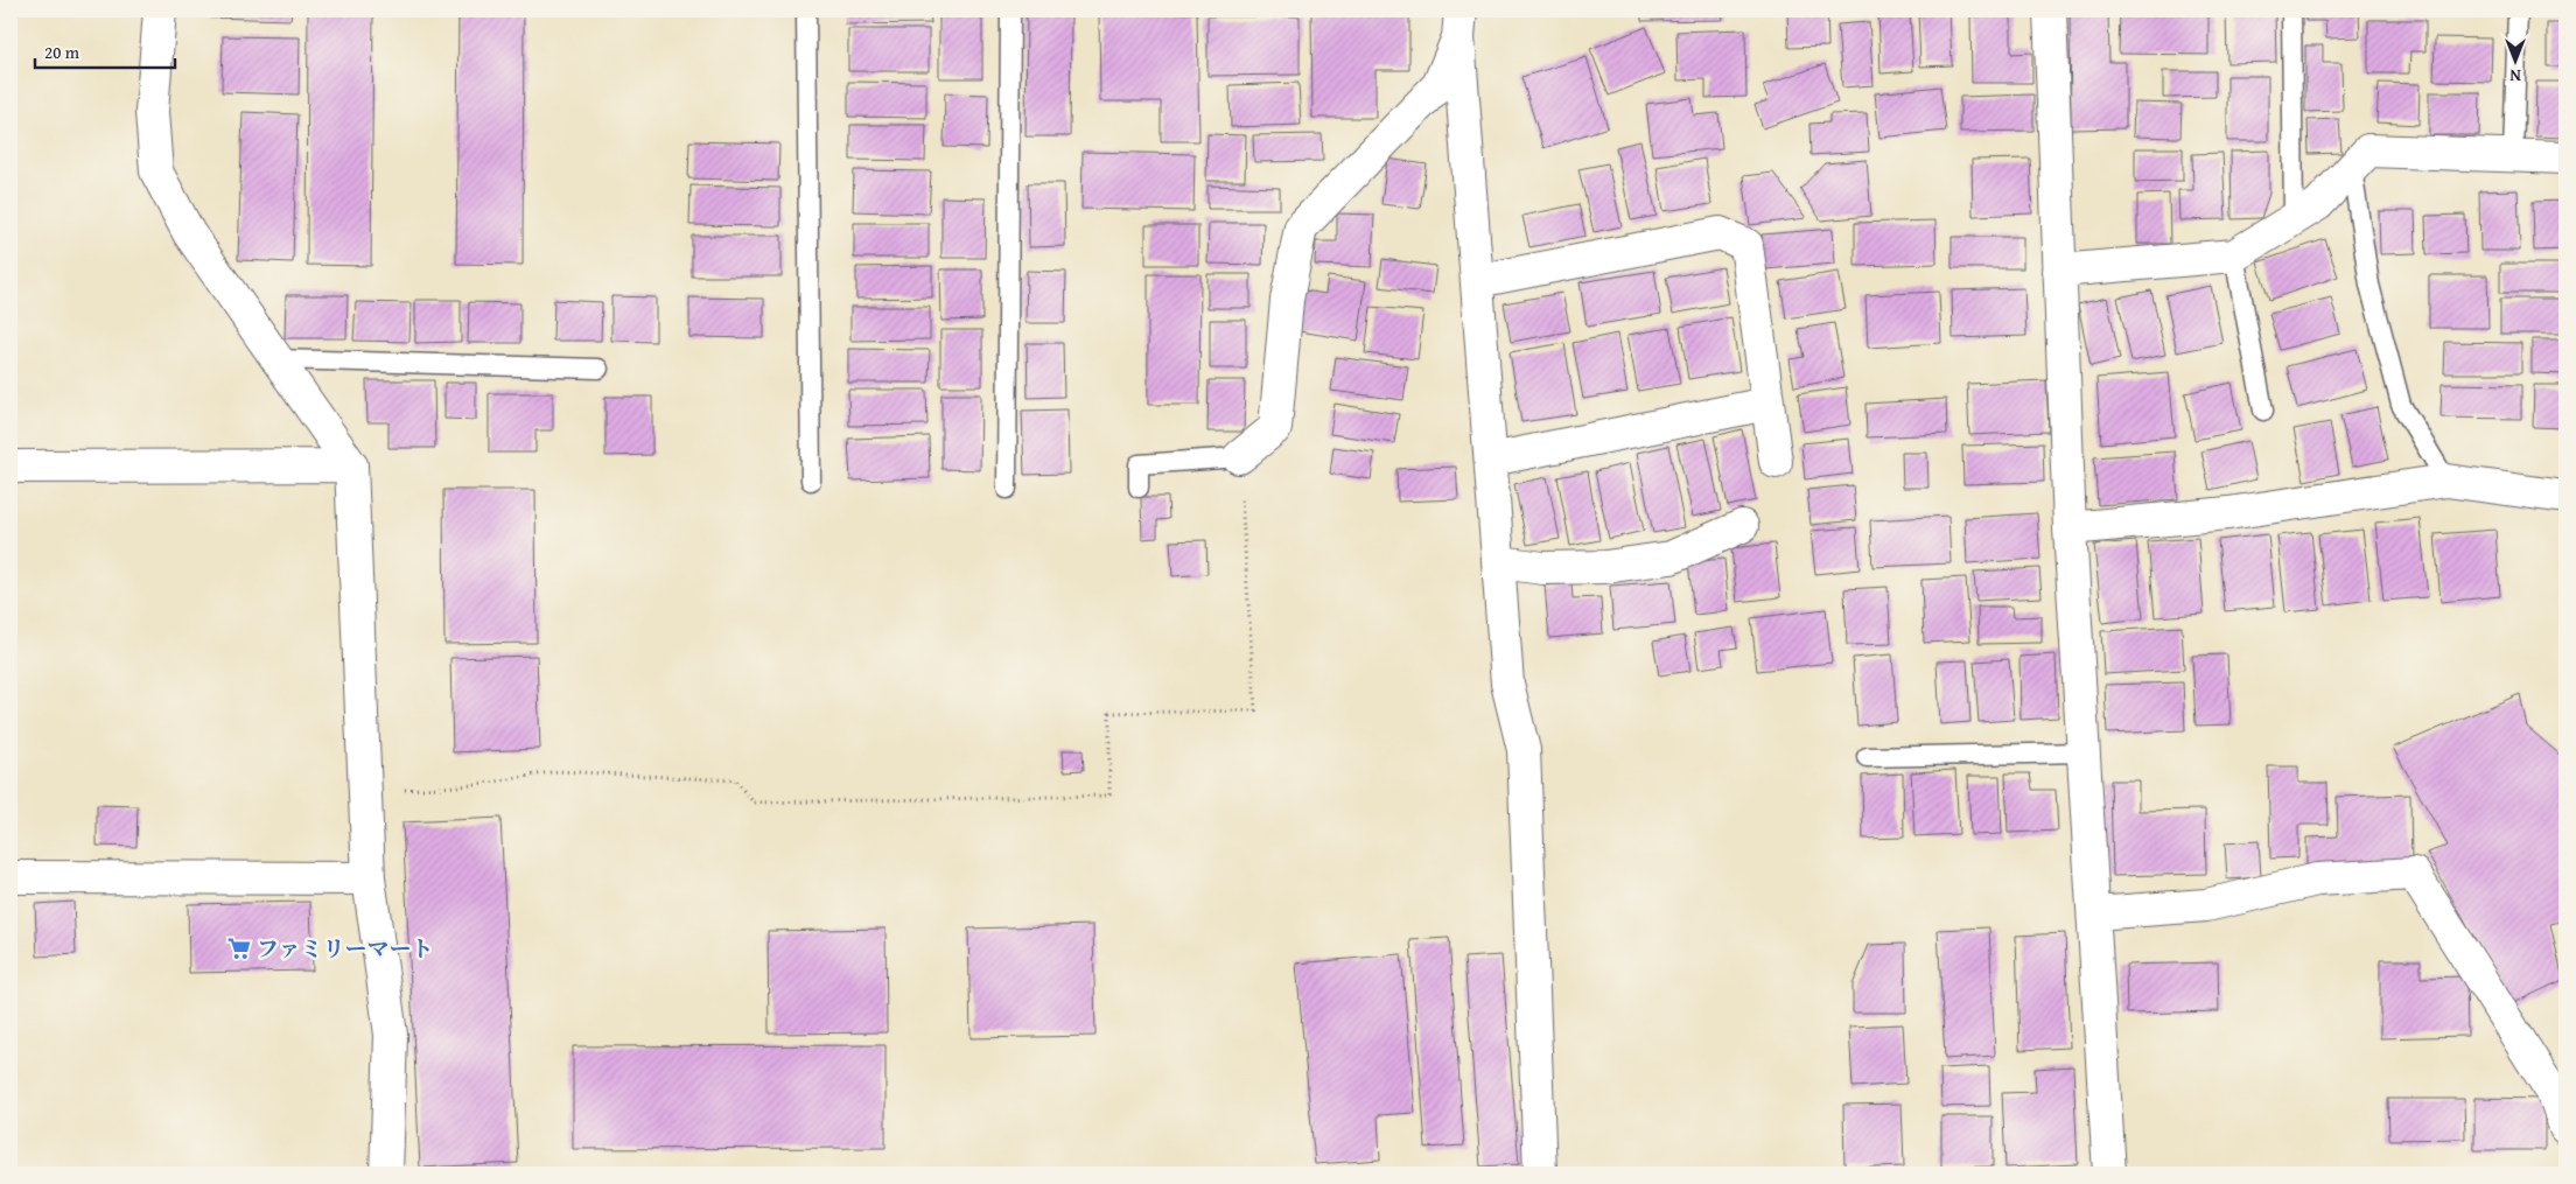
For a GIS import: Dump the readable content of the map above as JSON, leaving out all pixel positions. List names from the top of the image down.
{
  "places": {
    "supermarket": ["ファミリーマート"]
  },
  "scale_bar": "20 m",
  "north": "bottom"
}
